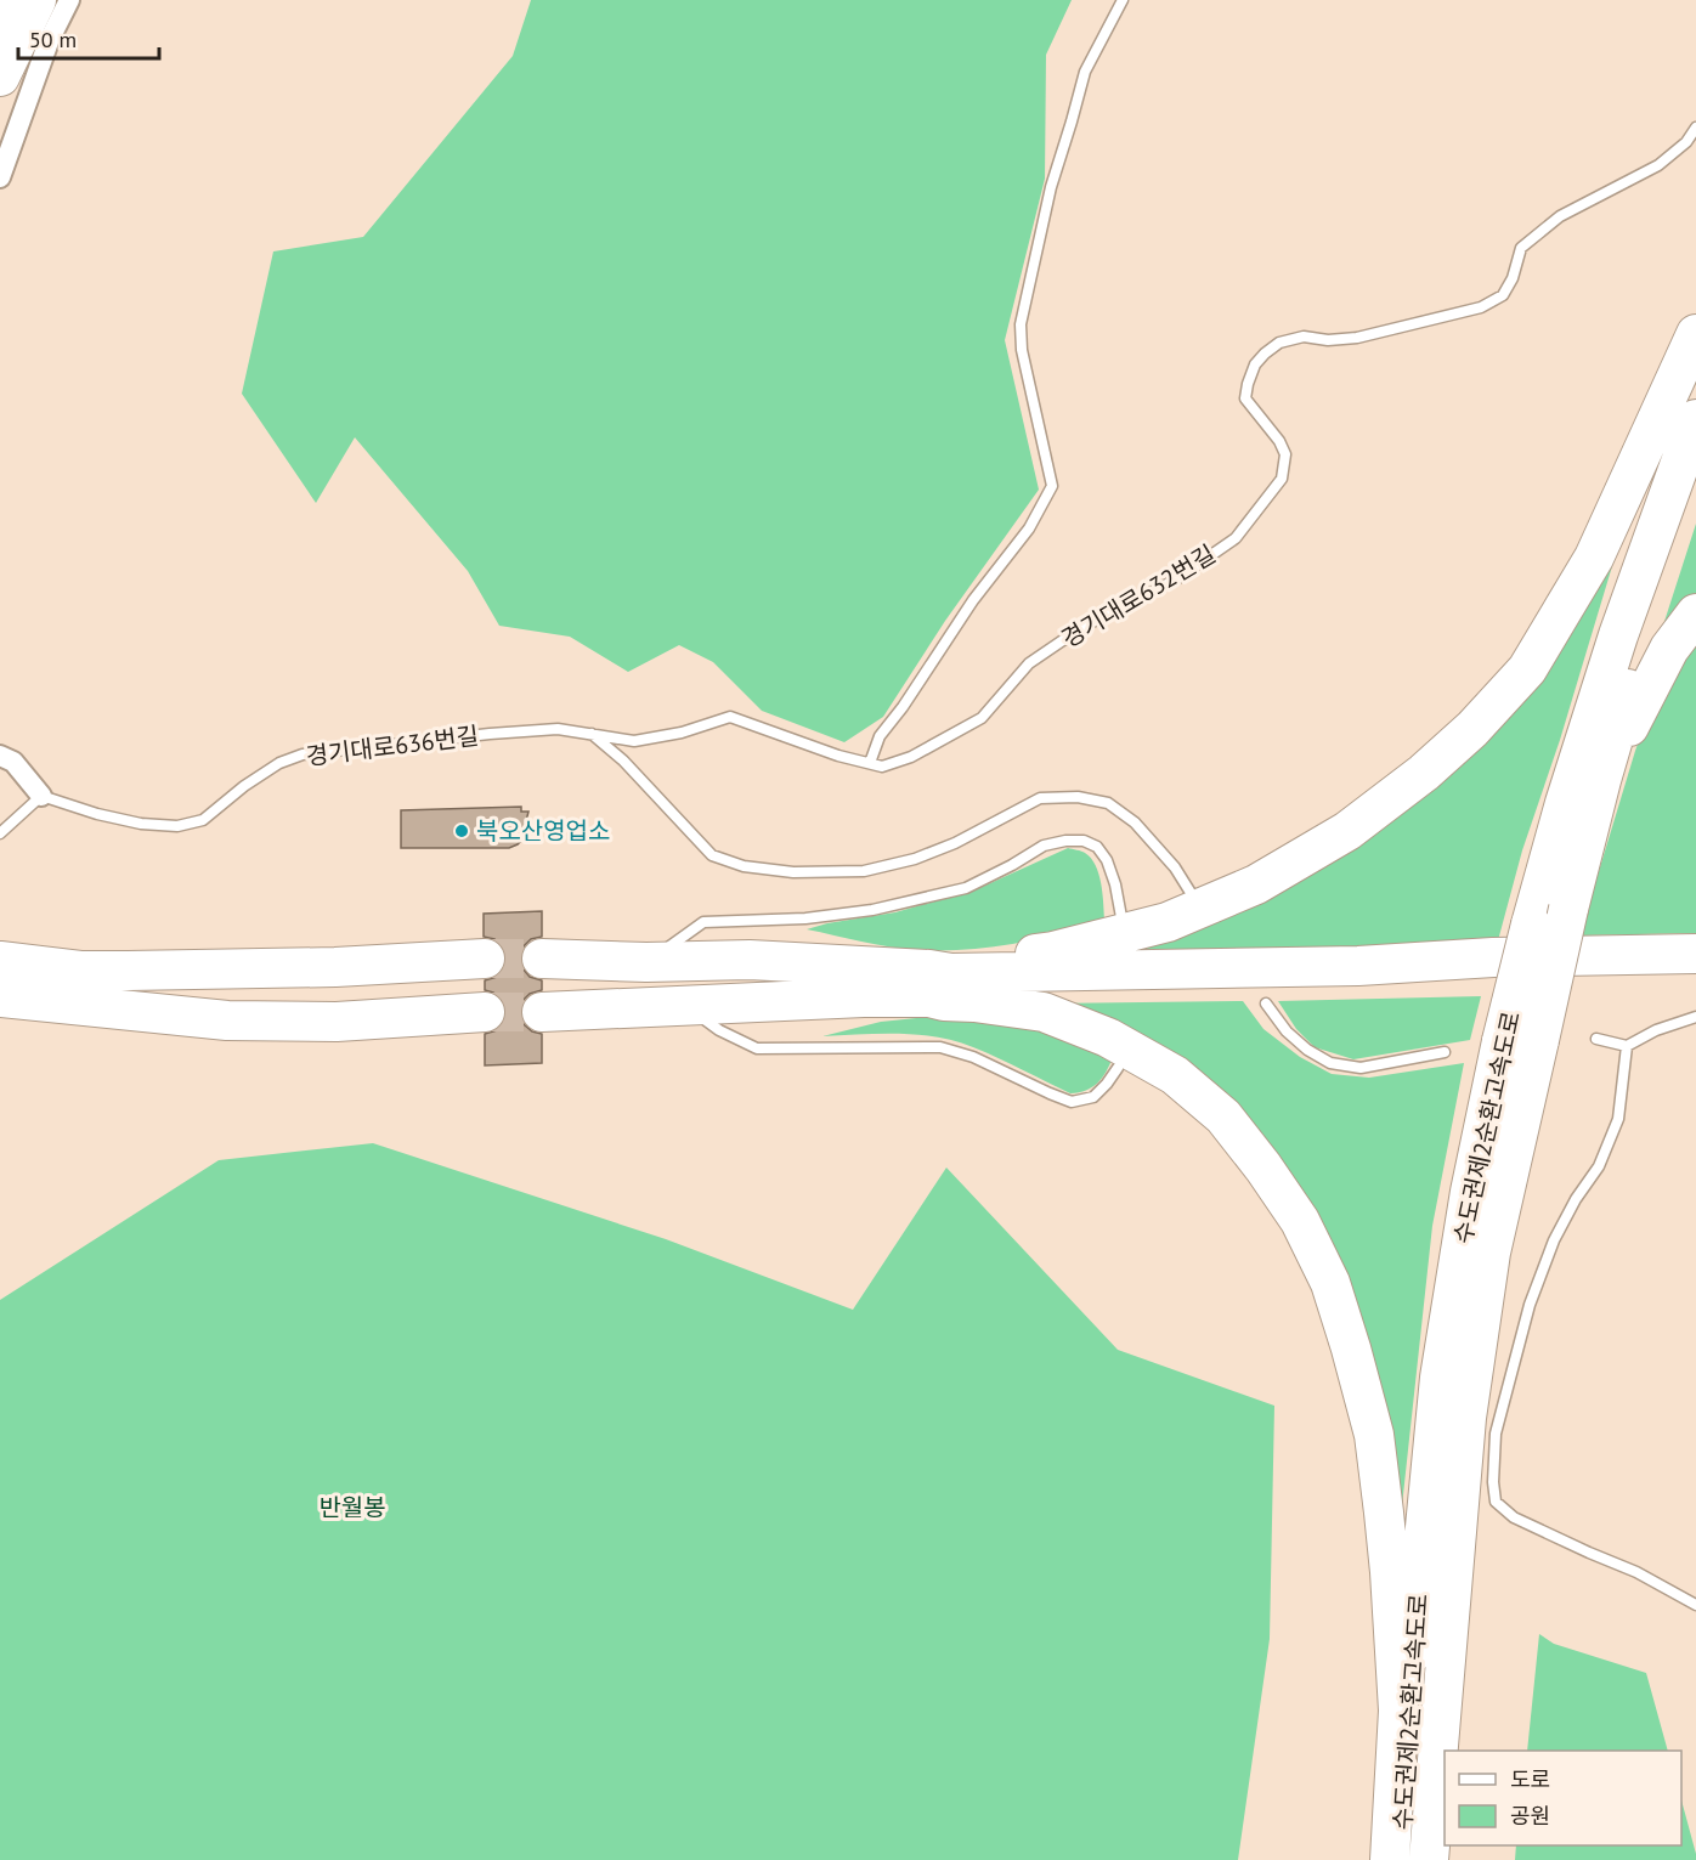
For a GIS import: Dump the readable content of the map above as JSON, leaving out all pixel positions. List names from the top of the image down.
{
  "streets": {
    "highway": ["수도권제2순환고속도로"],
    "lane": ["경기대로632번길", "경기대로636번길"]
  },
  "crossings": [
    ["경기대로632번길", "경기대로636번길"]
  ],
  "parks": ["반월봉"],
  "places": ["북오산영업소"],
  "legend": ["도로", "공원"],
  "scale_bar": "50 m"
}
